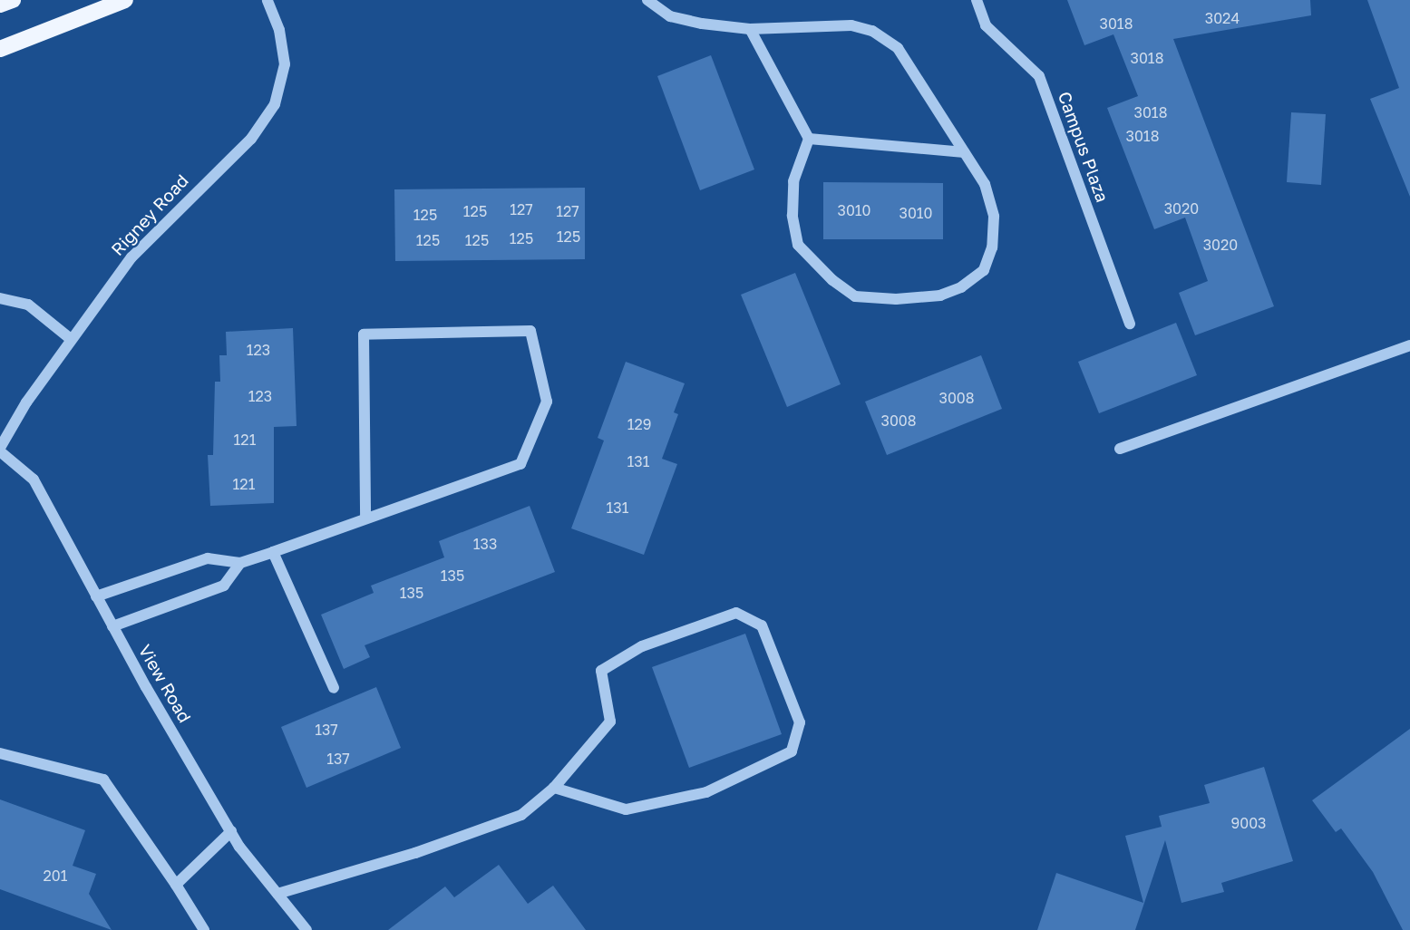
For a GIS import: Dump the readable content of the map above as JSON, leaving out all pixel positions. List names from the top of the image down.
{
  "streets": {
    "street": ["Campus Plaza", "Rigney Road", "View Road"]
  },
  "crossings": [
    ["Rigney Road", "View Road"]
  ],
  "house_numbers": [
    "3024",
    "3018",
    "3018",
    "3018",
    "3018",
    "3020",
    "127",
    "3010",
    "125",
    "127",
    "3010",
    "125",
    "125",
    "125",
    "125",
    "125",
    "3020",
    "123",
    "123",
    "3008",
    "3008",
    "129",
    "121",
    "131",
    "121",
    "131",
    "133",
    "135",
    "135",
    "137",
    "137",
    "9003",
    "201"
  ]
}
